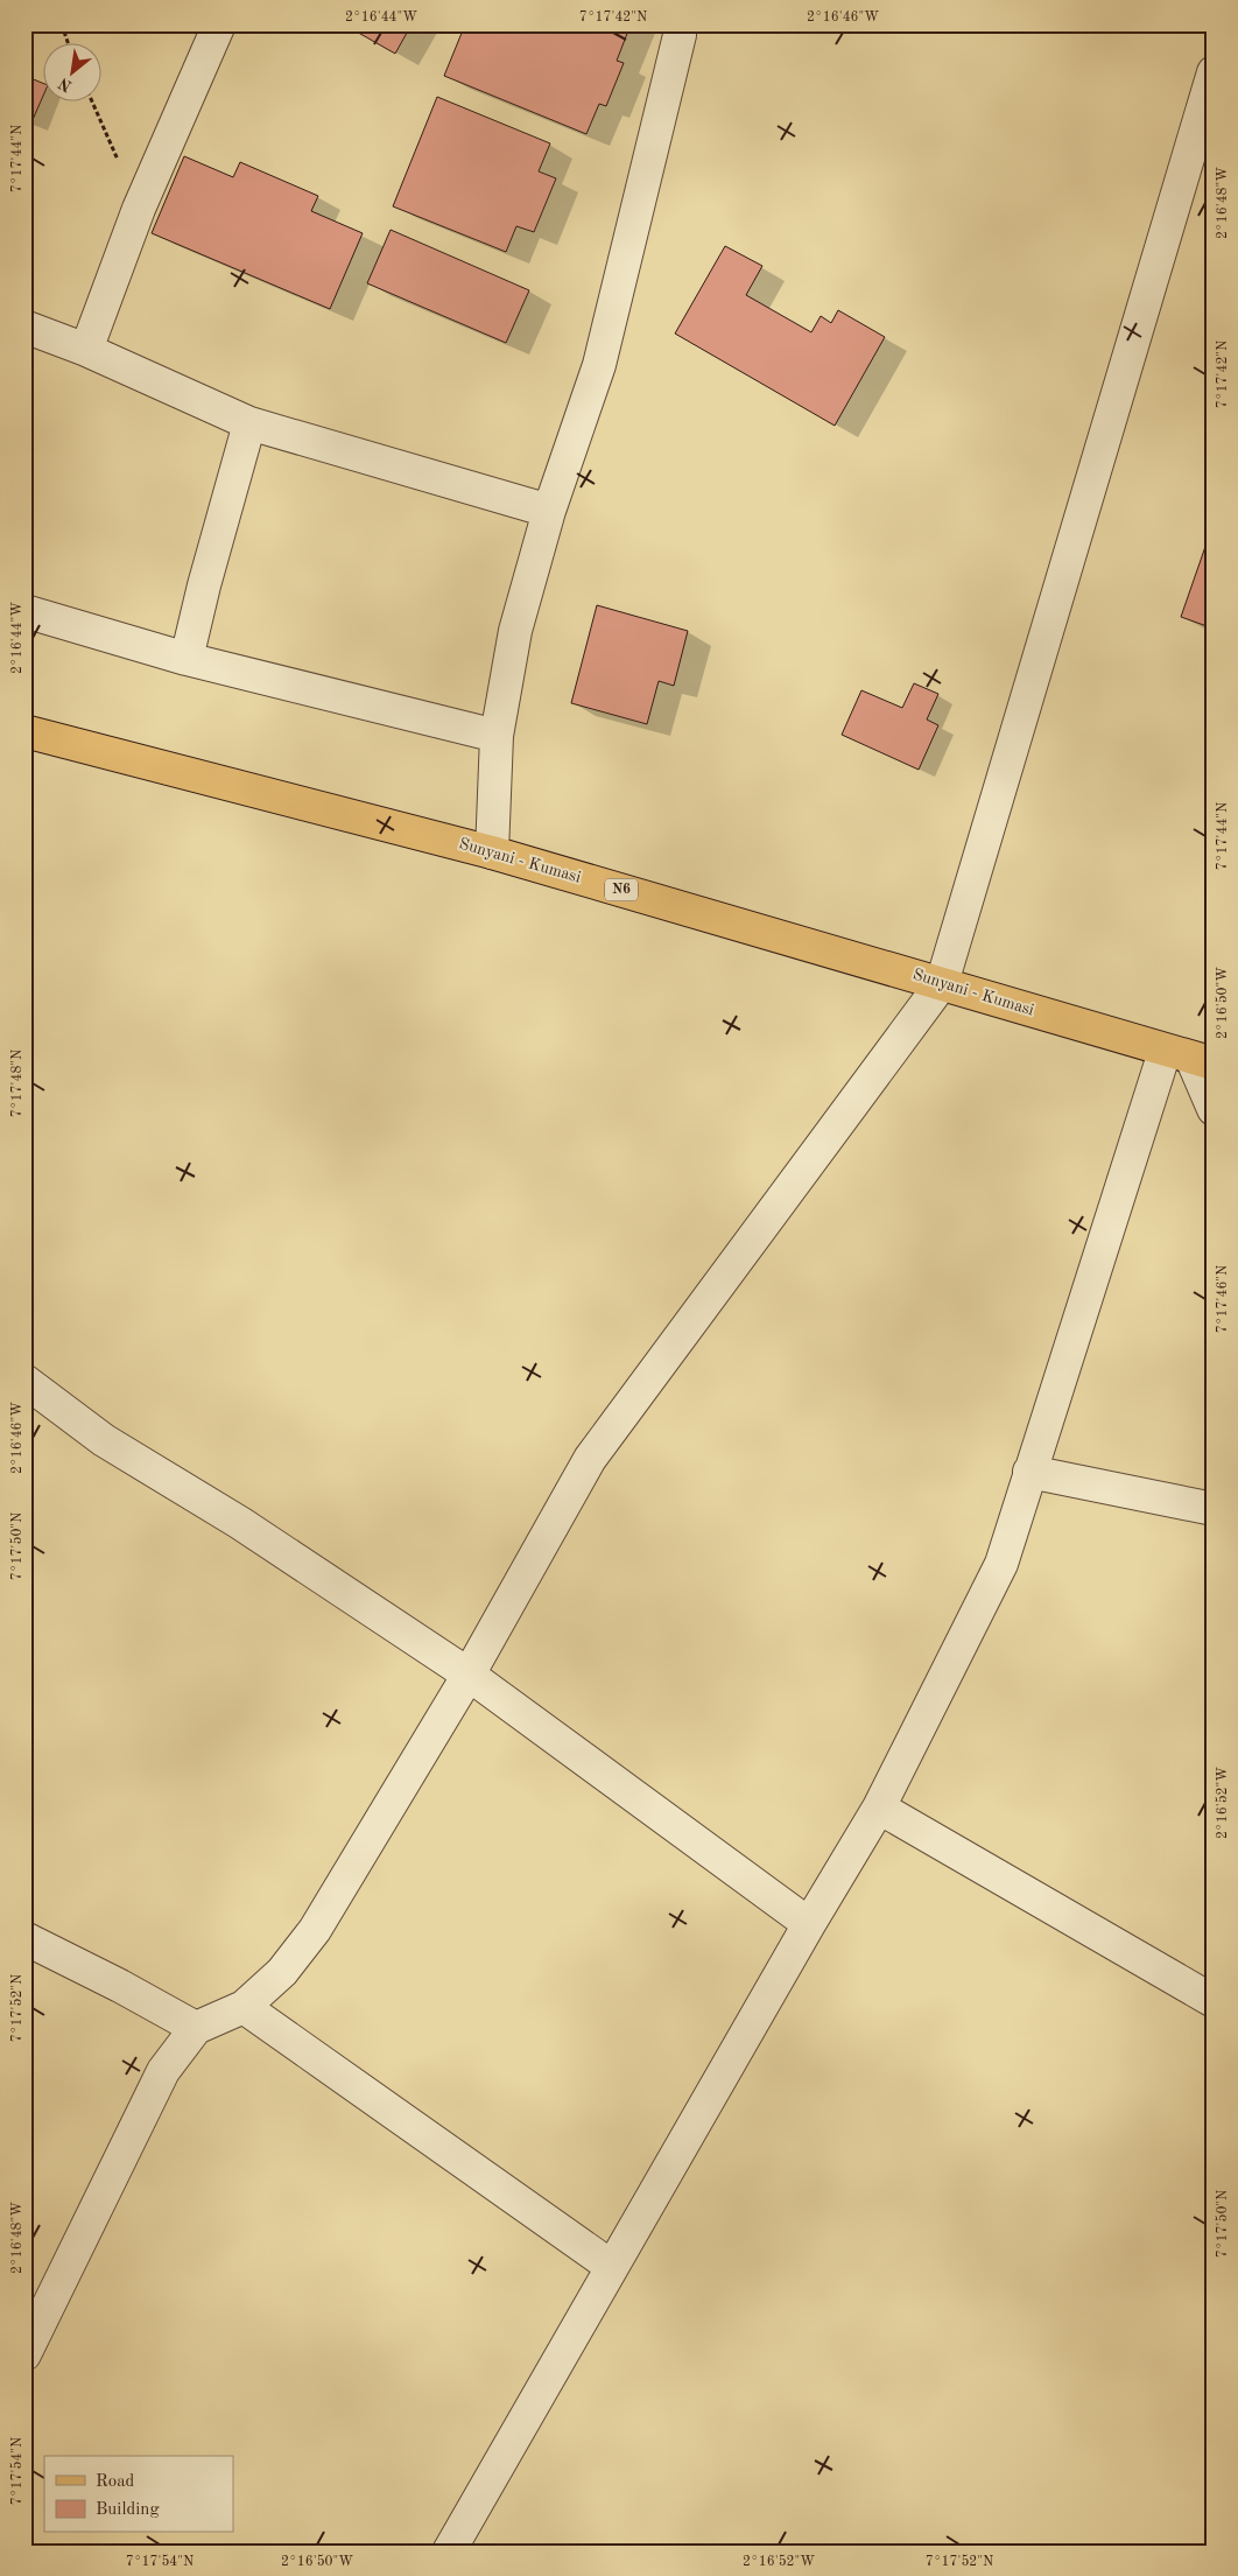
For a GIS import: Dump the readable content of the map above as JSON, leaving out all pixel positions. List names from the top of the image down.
{
  "streets": {
    "main road": ["Sunyani - Kumasi", "N6"]
  },
  "legend": ["Road", "Building"],
  "north": "bottom left",
  "coordinates": [
    "2°16'44\"W",
    "7°17'42\"N",
    "2°16'46\"W",
    "7°17'44\"N",
    "2°16'48\"W",
    "2°16'50\"W",
    "7°17'48\"N",
    "7°17'46\"N",
    "7°17'50\"N",
    "2°16'52\"W",
    "7°17'52\"N",
    "7°17'54\"N"
  ]
}
